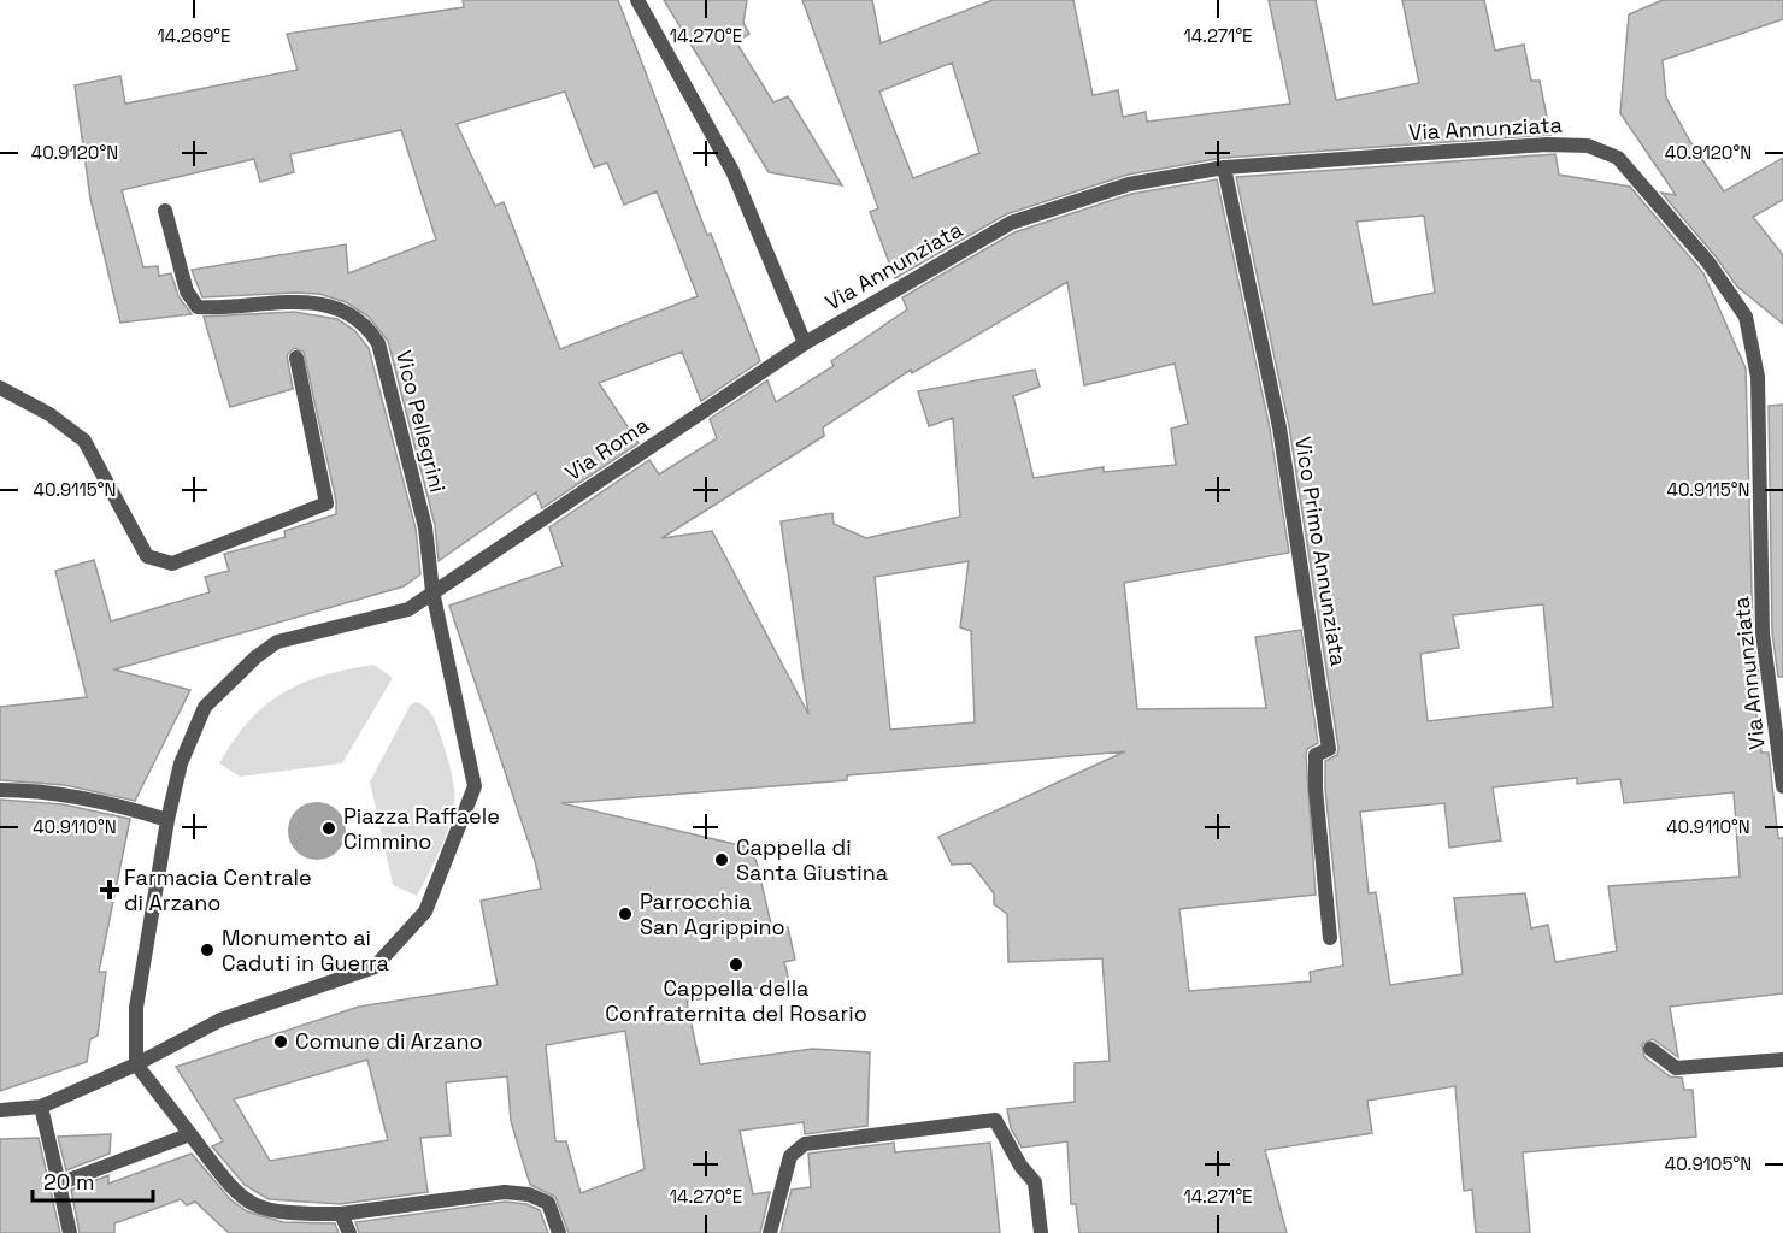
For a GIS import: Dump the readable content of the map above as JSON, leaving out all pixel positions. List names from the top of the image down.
{
  "streets": {
    "street": [
      "Via Annunziata",
      "Vico Pellegrini",
      "Via Roma",
      "Vico Primo Annunziata"
    ]
  },
  "crossings": [
    ["Via Annunziata", "Via Roma"],
    ["Via Annunziata", "Vico Primo Annunziata"],
    ["Vico Pellegrini", "Via Roma"]
  ],
  "places": {
    "other": [
      "Piazza Raffaele Cimmino",
      "Cappella di Santa Giustina",
      "Parrocchia San Agrippino",
      "Monumento ai Caduti in Guerra",
      "Cappella della Confraternita del Rosario",
      "Comune di Arzano"
    ],
    "health": ["Farmacia Centrale di Arzano"]
  },
  "scale_bar": "20 m",
  "coordinates": [
    "14.269°E",
    "14.270°E",
    "14.271°E",
    "40.9120°N",
    "40.9115°N",
    "40.9110°N",
    "40.9105°N"
  ]
}
